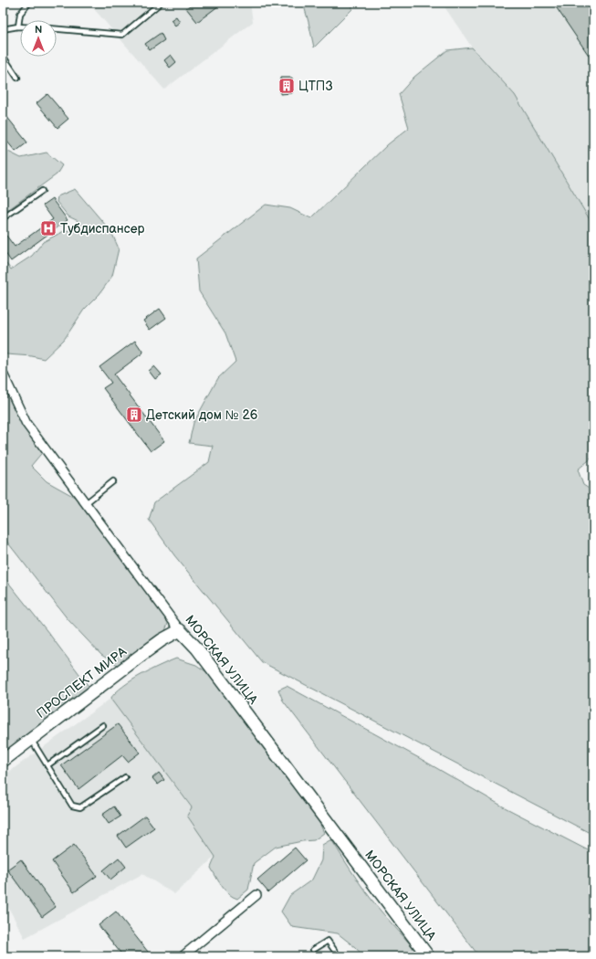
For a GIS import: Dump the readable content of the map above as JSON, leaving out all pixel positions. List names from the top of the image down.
{
  "streets": {
    "main road": ["МОРСКАЯ УЛИЦА", "ПРОСПЕКТ МИРА"]
  },
  "crossings": [
    ["МОРСКАЯ УЛИЦА", "ПРОСПЕКТ МИРА"]
  ],
  "places": {
    "building": ["ЦТП3", "Детский дом № 26"],
    "hospital": ["Тубдиспансер"]
  },
  "north": "top"
}
